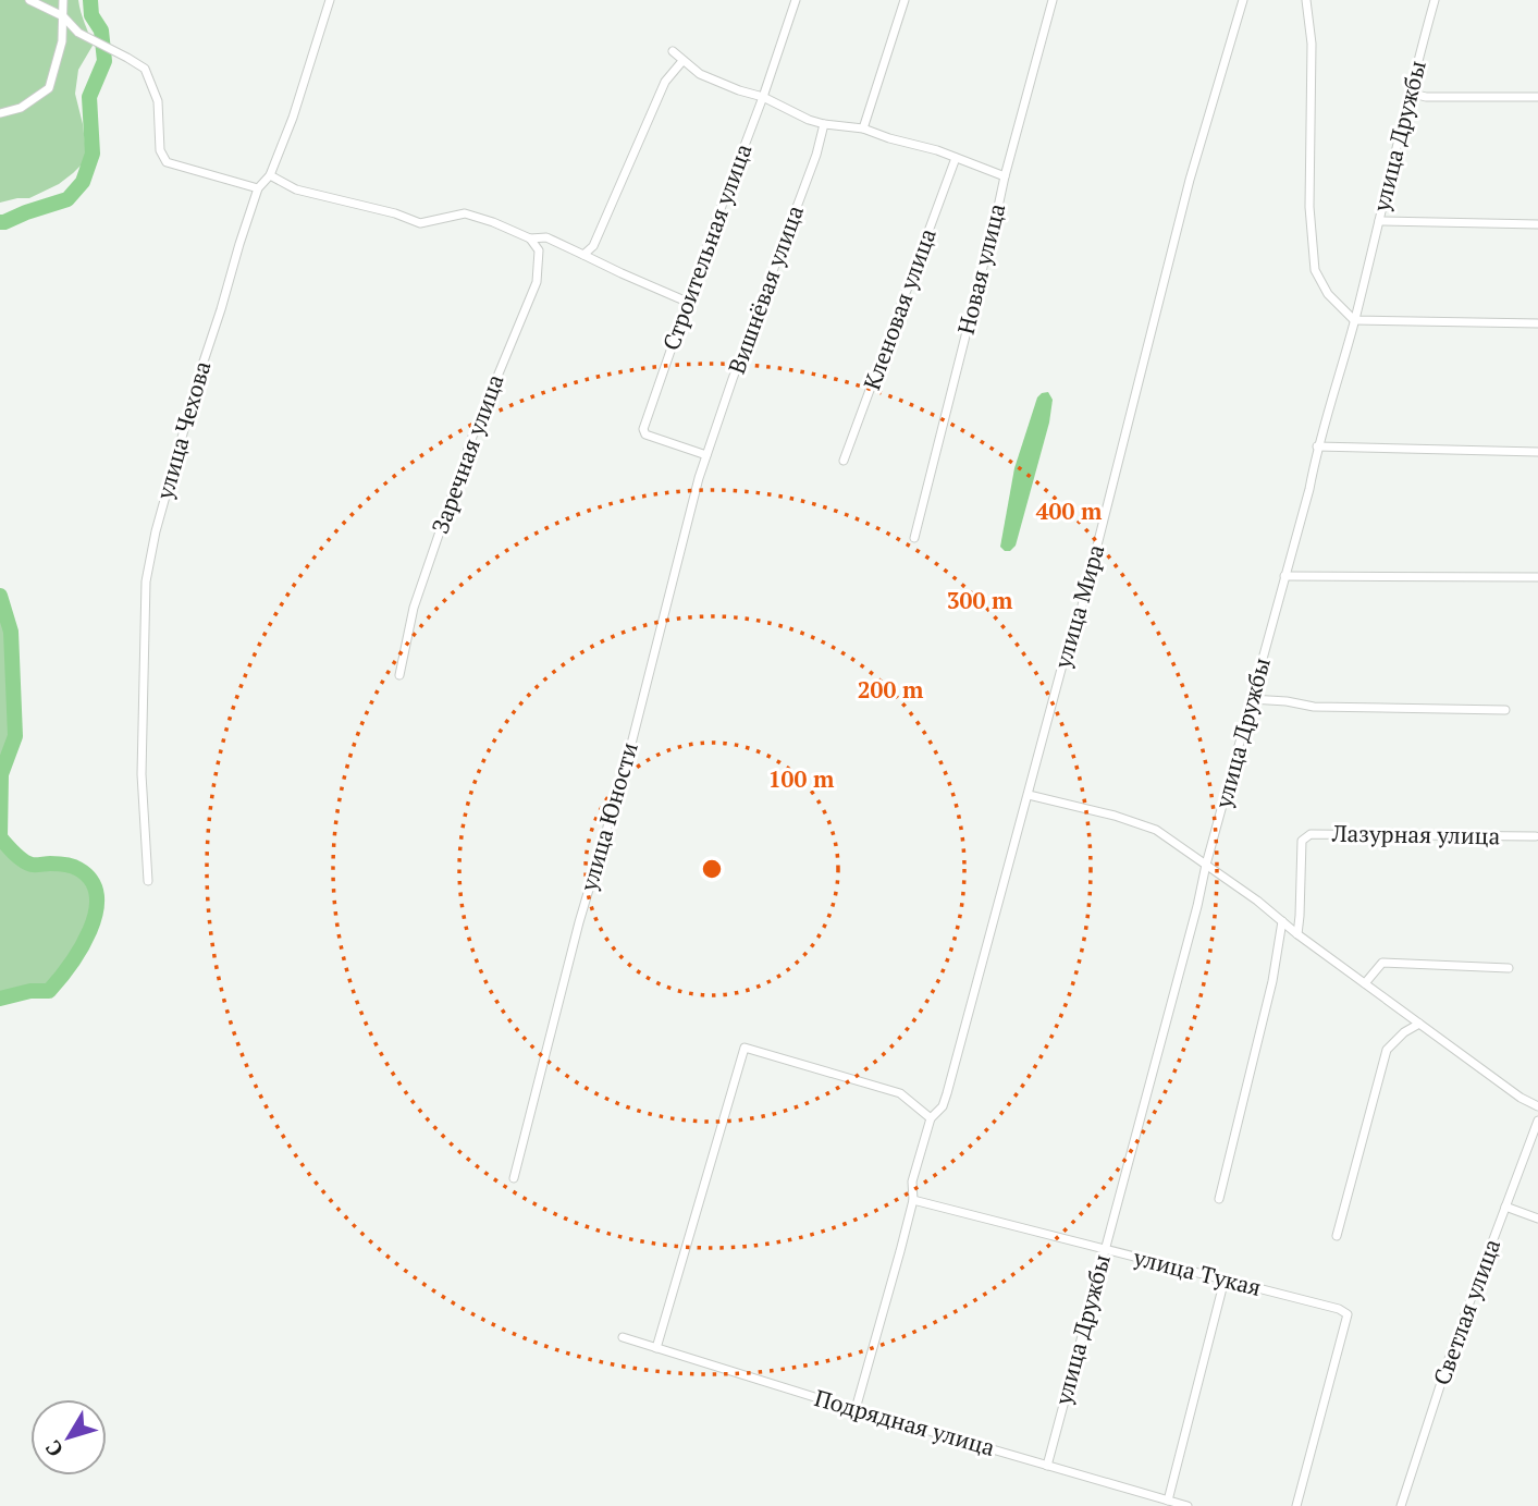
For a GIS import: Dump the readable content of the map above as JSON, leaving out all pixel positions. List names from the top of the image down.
{
  "streets": {
    "street": [
      "улица Дружбы",
      "Строительная улица",
      "Новая улица",
      "Вишнёвая улица",
      "Кленовая улица",
      "улица Чехова",
      "Заречная улица",
      "улица Мира",
      "улица Юности",
      "Лазурная улица",
      "улица Тукая",
      "Светлая улица",
      "Подрядная улица"
    ]
  },
  "crossings": [
    ["улица Дружбы", "улица Тукая"],
    ["улица Дружбы", "Подрядная улица"],
    ["Строительная улица", "Вишнёвая улица"],
    ["Строительная улица", "улица Юности"],
    ["Вишнёвая улица", "улица Юности"],
    ["улица Мира", "улица Тукая"],
    ["улица Мира", "Подрядная улица"]
  ],
  "north": "bottom left",
  "rings": [
    "400 m",
    "300 m",
    "200 m",
    "100 m"
  ]
}
